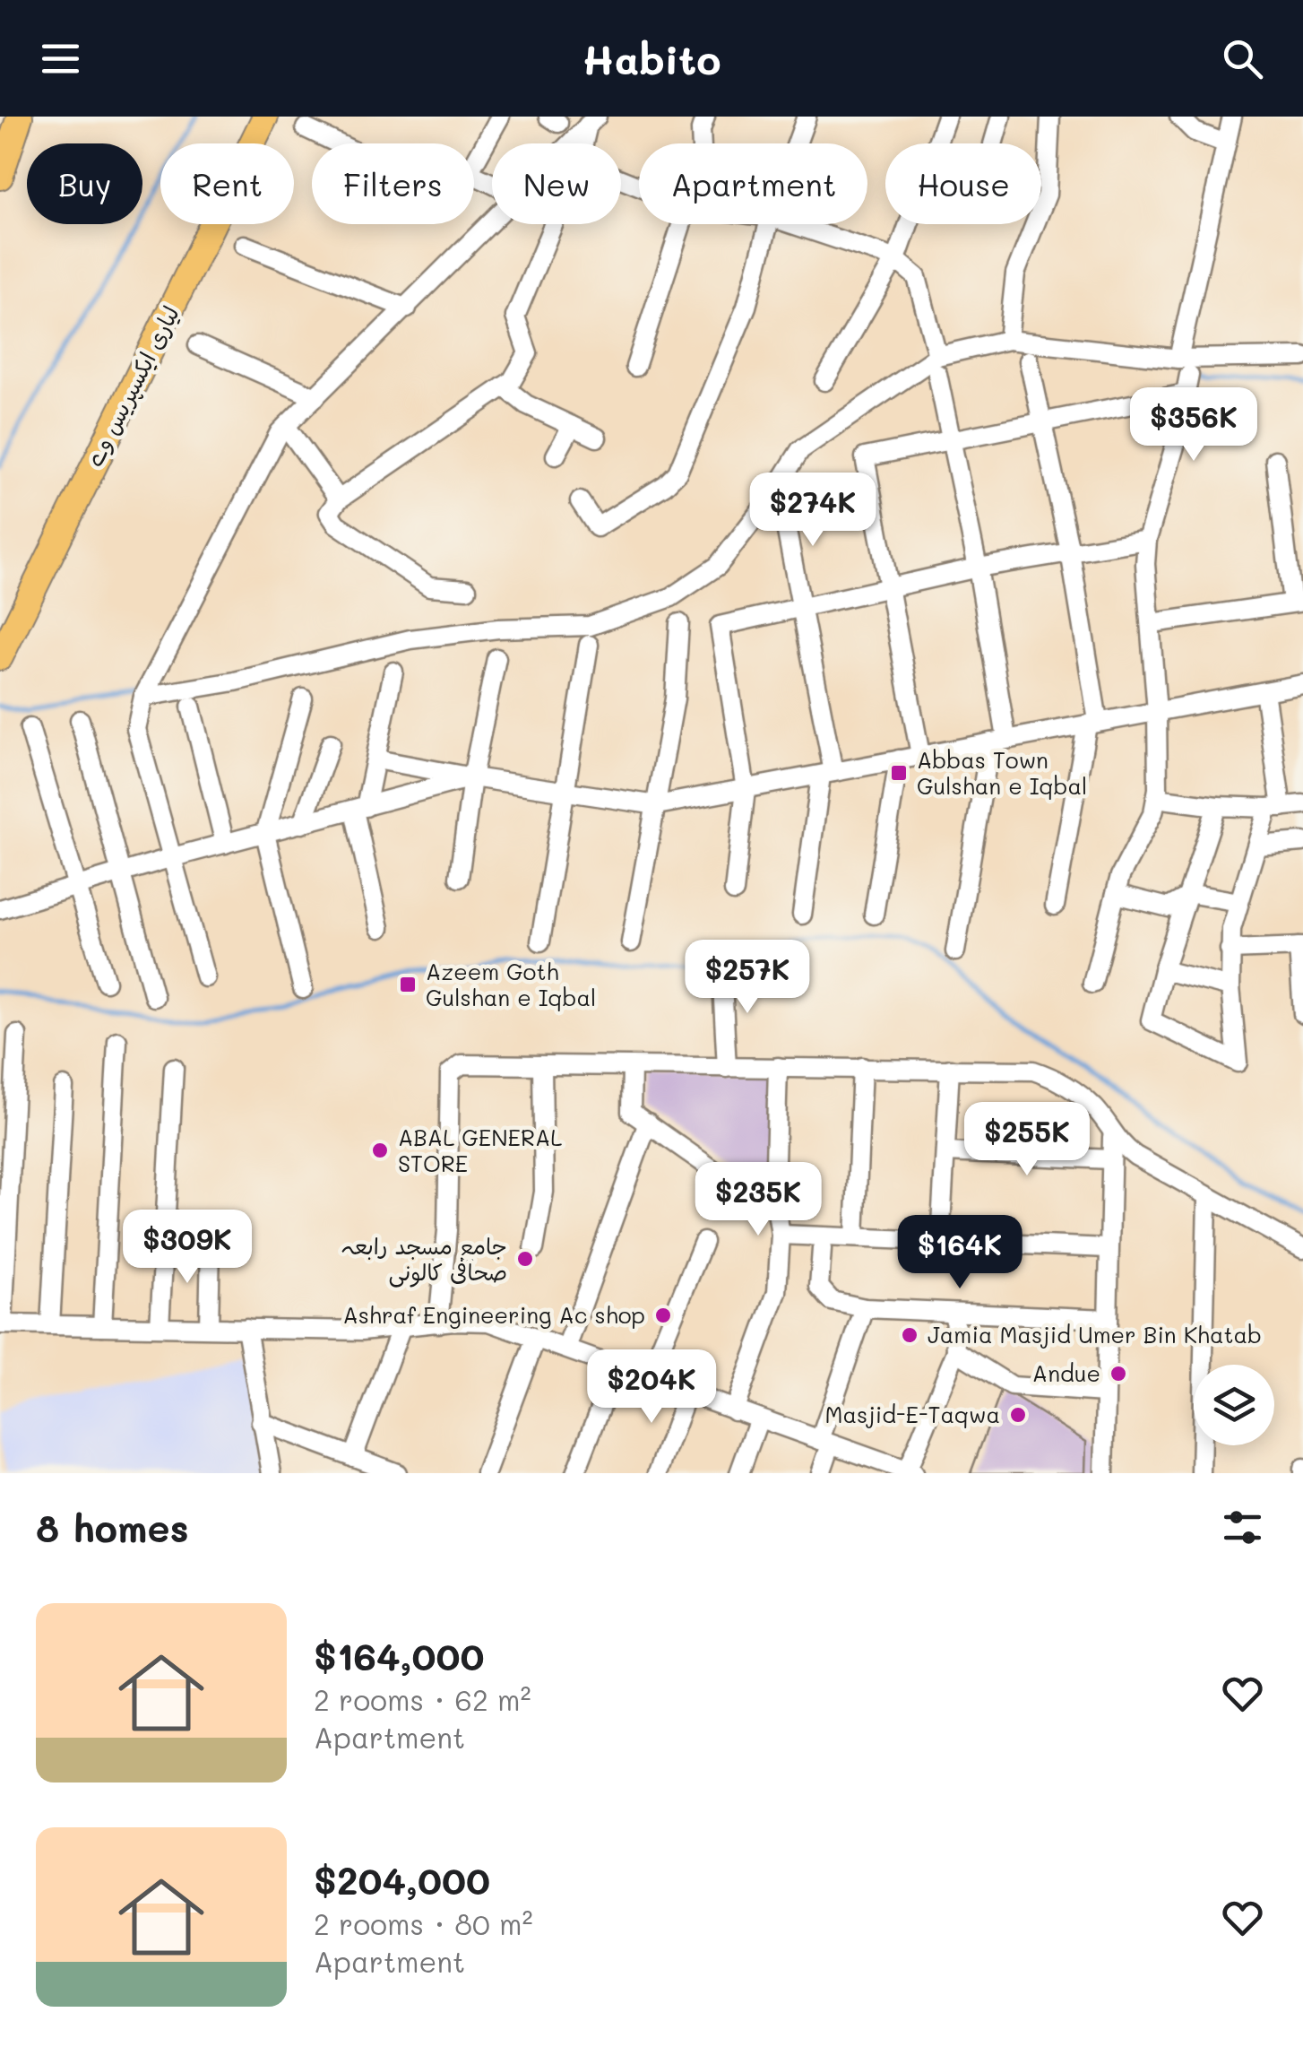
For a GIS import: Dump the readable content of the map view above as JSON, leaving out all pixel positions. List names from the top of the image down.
{
  "streets": {
    "highway": ["لیاری ایکسپریس وے"]
  },
  "places": {
    "transit": ["Abbas Town Gulshan e Iqbal", "Azeem Goth Gulshan e Iqbal"],
    "other": [
      "ABAL GENERAL STORE",
      "جامع مسجد رابعہ صحافی کالونی",
      "Ashraf Engineering Ac shop",
      "Jamia Masjid Umer Bin Khatab",
      "Andue",
      "Masjid-E-Taqwa"
    ]
  },
  "page": {
    "header": "Habito",
    "chip": [
      "Buy",
      "Rent",
      "Filters",
      "New",
      "Apartment",
      "House"
    ],
    "price": [
      "$356K",
      "$274K",
      "$257K",
      "$255K",
      "$235K",
      "$309K",
      "$164K",
      "$204K"
    ],
    "heading": "8 homes",
    "list": [
      {
        "name": "$164,000",
        "note": "2 rooms · 62 m² · Apartment"
      },
      {
        "name": "$204,000",
        "note": "2 rooms · 80 m² · Apartment"
      }
    ]
  }
}
